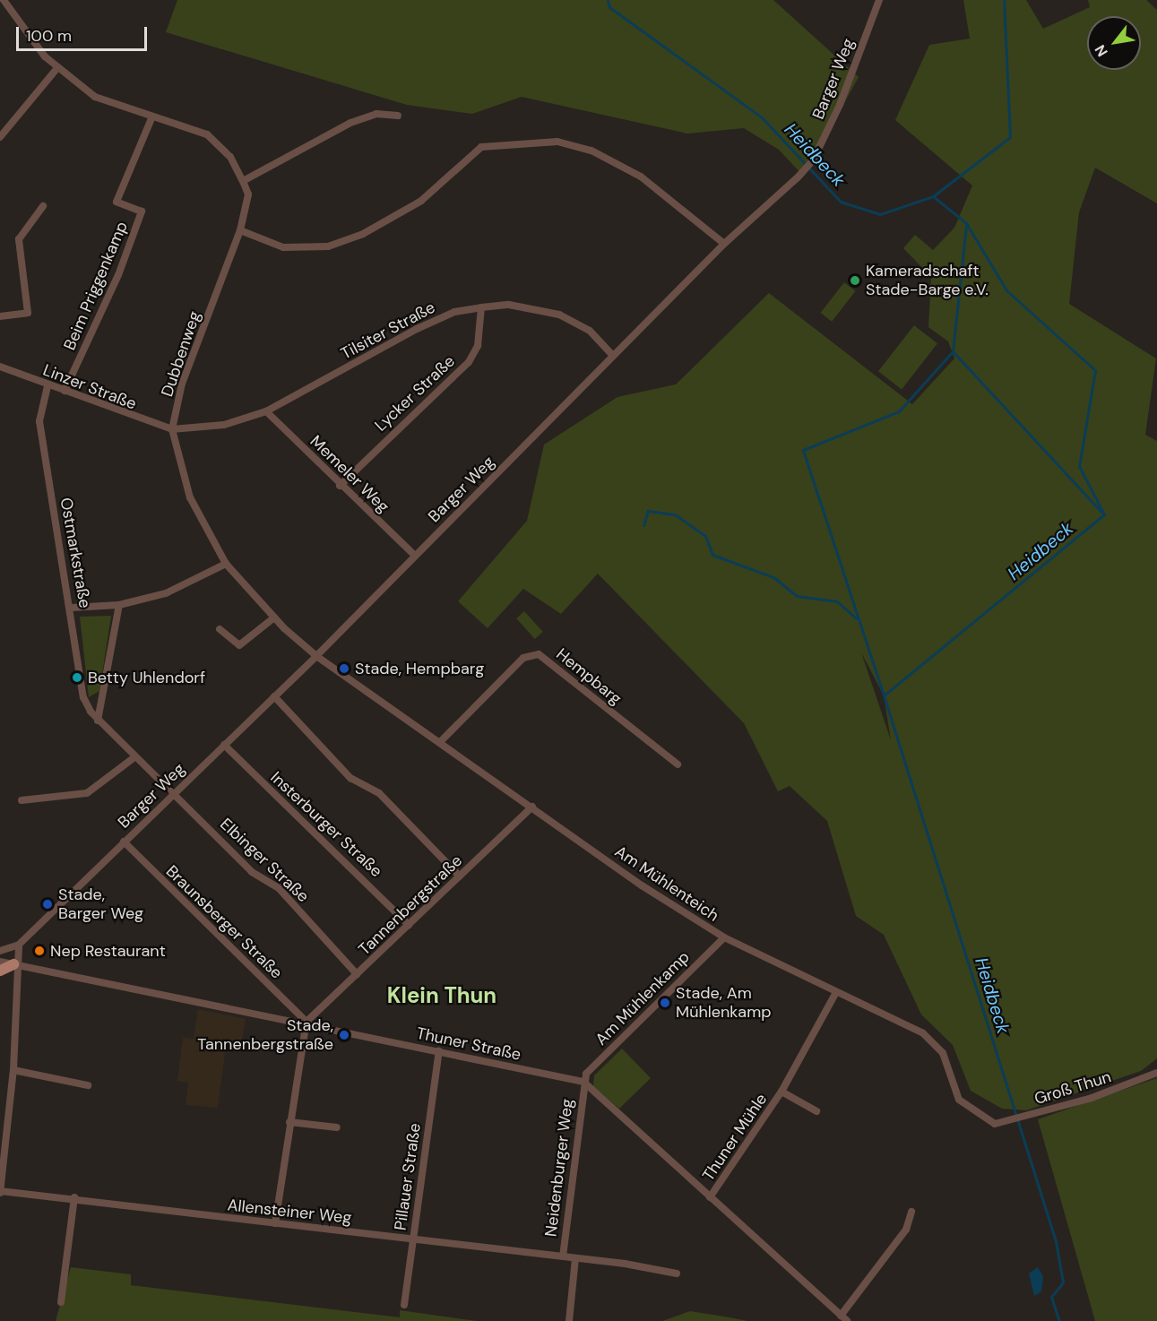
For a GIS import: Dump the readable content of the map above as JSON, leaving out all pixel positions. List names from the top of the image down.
{
  "streets": {
    "street": [
      "Barger Weg",
      "Beim Priggenkamp",
      "Tilsiter Straße",
      "Dubbenweg",
      "Linzer Straße",
      "Lycker Straße",
      "Memeler Weg",
      "Ostmarkstraße",
      "Hempbarg",
      "Insterburger Straße",
      "Elbinger Straße",
      "Am Mühlenteich",
      "Tannenbergstraße",
      "Braunsberger Straße",
      "Am Mühlenkamp",
      "Thuner Straße",
      "Groß Thun",
      "Thuner Mühle",
      "Neidenburger Weg",
      "Pillauer Straße",
      "Allensteiner Weg"
    ]
  },
  "crossings": [
    ["Barger Weg", "Tilsiter Straße"],
    ["Barger Weg", "Dubbenweg"],
    ["Barger Weg", "Memeler Weg"],
    ["Barger Weg", "Ostmarkstraße"],
    ["Barger Weg", "Insterburger Straße"],
    ["Barger Weg", "Elbinger Straße"],
    ["Barger Weg", "Am Mühlenteich"],
    ["Barger Weg", "Braunsberger Straße"],
    ["Beim Priggenkamp", "Dubbenweg"],
    ["Beim Priggenkamp", "Linzer Straße"],
    ["Tilsiter Straße", "Dubbenweg"],
    ["Tilsiter Straße", "Linzer Straße"],
    ["Tilsiter Straße", "Lycker Straße"],
    ["Tilsiter Straße", "Memeler Weg"],
    ["Dubbenweg", "Linzer Straße"],
    ["Dubbenweg", "Am Mühlenteich"],
    ["Linzer Straße", "Ostmarkstraße"],
    ["Lycker Straße", "Memeler Weg"],
    ["Ostmarkstraße", "Elbinger Straße"],
    ["Hempbarg", "Am Mühlenteich"],
    ["Insterburger Straße", "Tannenbergstraße"],
    ["Elbinger Straße", "Tannenbergstraße"],
    ["Am Mühlenteich", "Tannenbergstraße"],
    ["Am Mühlenteich", "Am Mühlenkamp"],
    ["Am Mühlenteich", "Groß Thun"],
    ["Am Mühlenteich", "Thuner Mühle"],
    ["Tannenbergstraße", "Braunsberger Straße"],
    ["Tannenbergstraße", "Thuner Straße"],
    ["Braunsberger Straße", "Thuner Straße"],
    ["Am Mühlenkamp", "Thuner Straße"],
    ["Am Mühlenkamp", "Neidenburger Weg"],
    ["Thuner Straße", "Neidenburger Weg"],
    ["Thuner Straße", "Pillauer Straße"],
    ["Neidenburger Weg", "Allensteiner Weg"],
    ["Pillauer Straße", "Allensteiner Weg"]
  ],
  "districts": ["Klein Thun"],
  "water": ["Heidbeck"],
  "places": [
    "Kameradschaft Stade-Barge e.V.",
    "Stade, Hempbarg",
    "Betty Uhlendorf",
    "Stade, Barger Weg",
    "Nep Restaurant",
    "Stade, Am Mühlenkamp",
    "Stade, Tannenbergstraße"
  ],
  "scale_bar": "100 m",
  "north": "bottom left"
}
